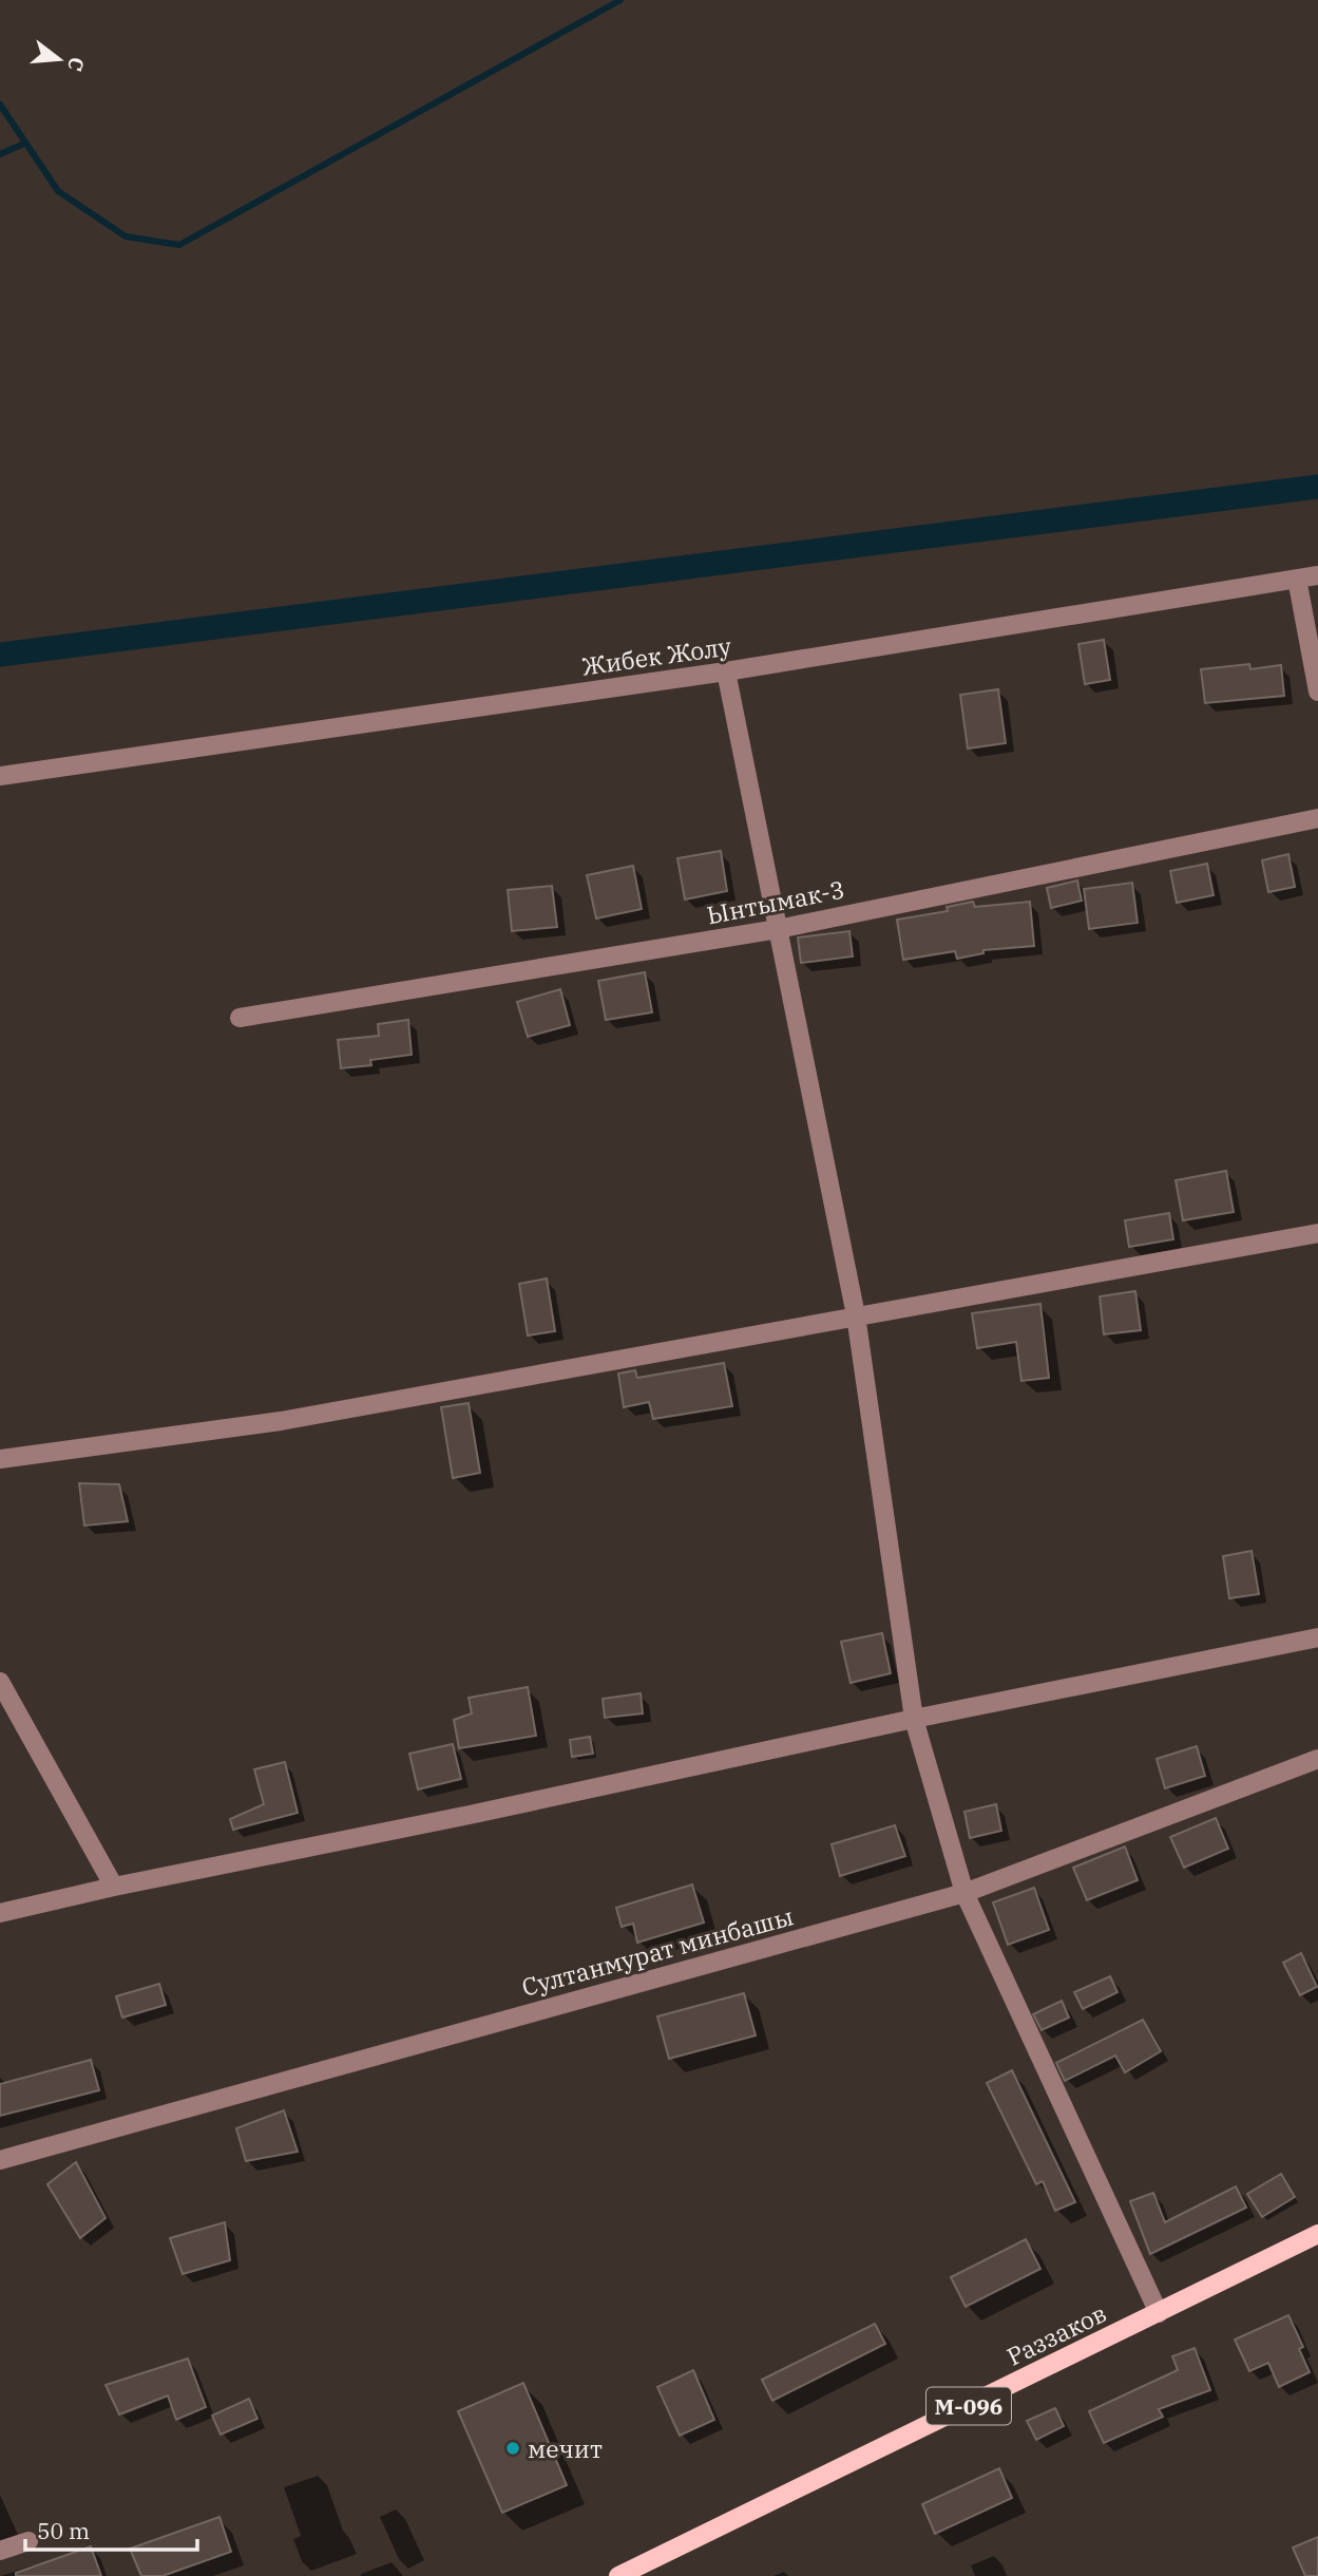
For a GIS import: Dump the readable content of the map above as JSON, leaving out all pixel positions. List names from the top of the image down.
{
  "streets": {
    "main road": ["Раззаков", "М-096"],
    "street": ["Жибек Жолу", "Ынтымак-3", "Султанмурат минбашы"]
  },
  "places": ["мечит"],
  "scale_bar": "50 m",
  "north": "right"
}
